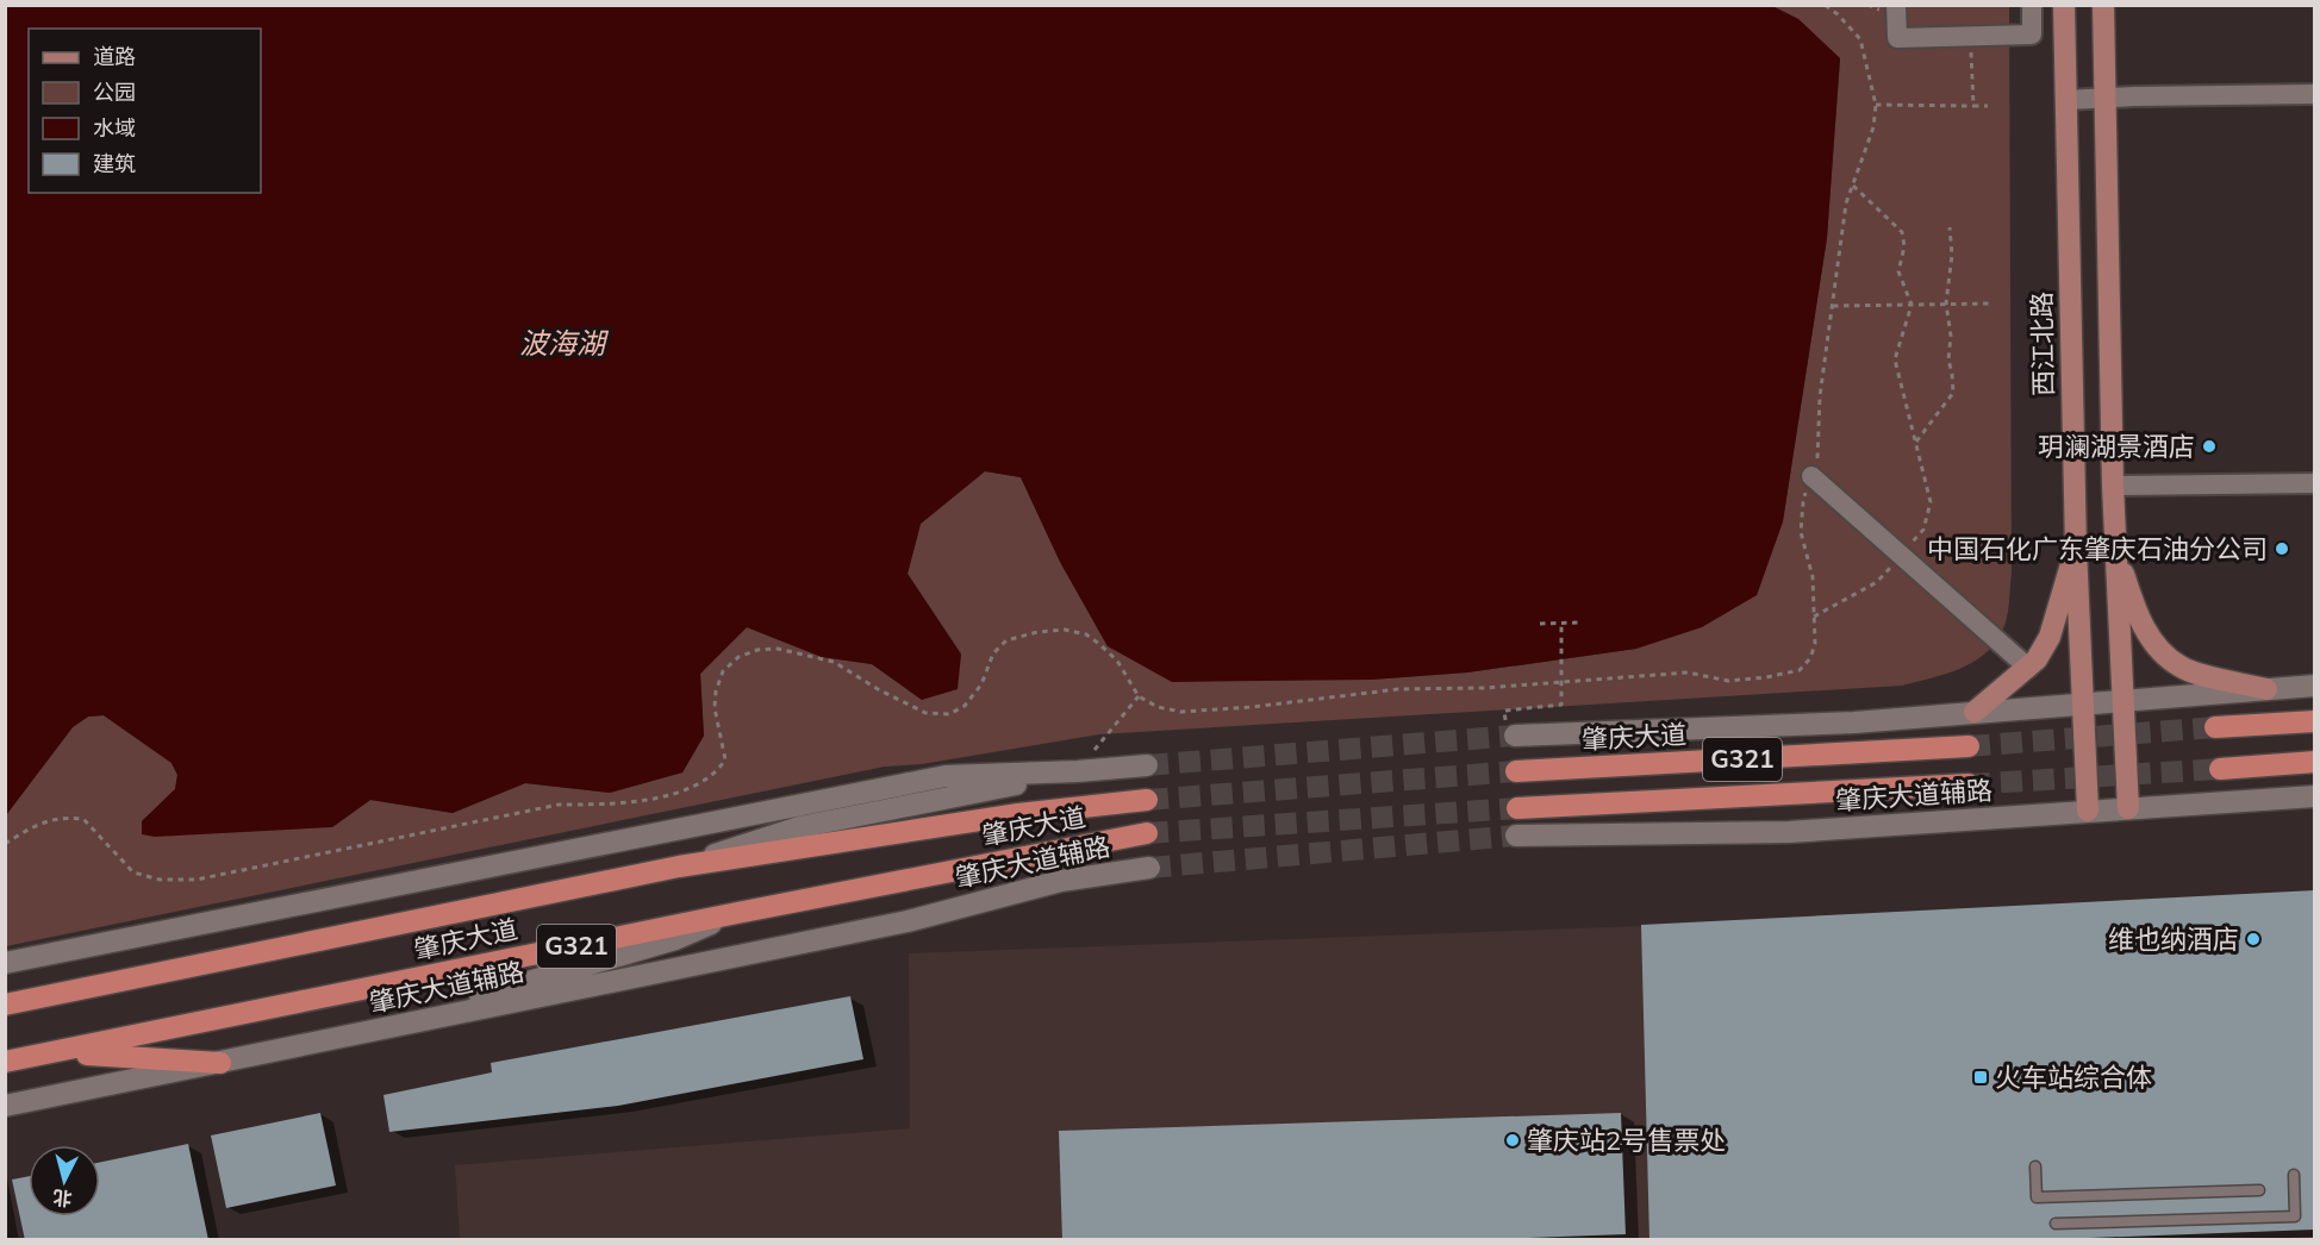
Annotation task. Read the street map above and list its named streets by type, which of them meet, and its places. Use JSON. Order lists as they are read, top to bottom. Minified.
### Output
{"streets":{"highway":["肇庆大道","G321"],"main road":["西江北路"],"street":["肇庆大道辅路"]},"crossings":[["西江北路","肇庆大道辅路"]],"water":["波海湖"],"places":{"other":["玥澜湖景酒店","中国石化广东肇庆石油分公司","维也纳酒店","肇庆站2号售票处"],"transit":["火车站综合体"]},"legend":["道路","公园","水域","建筑"],"north":"bottom"}
